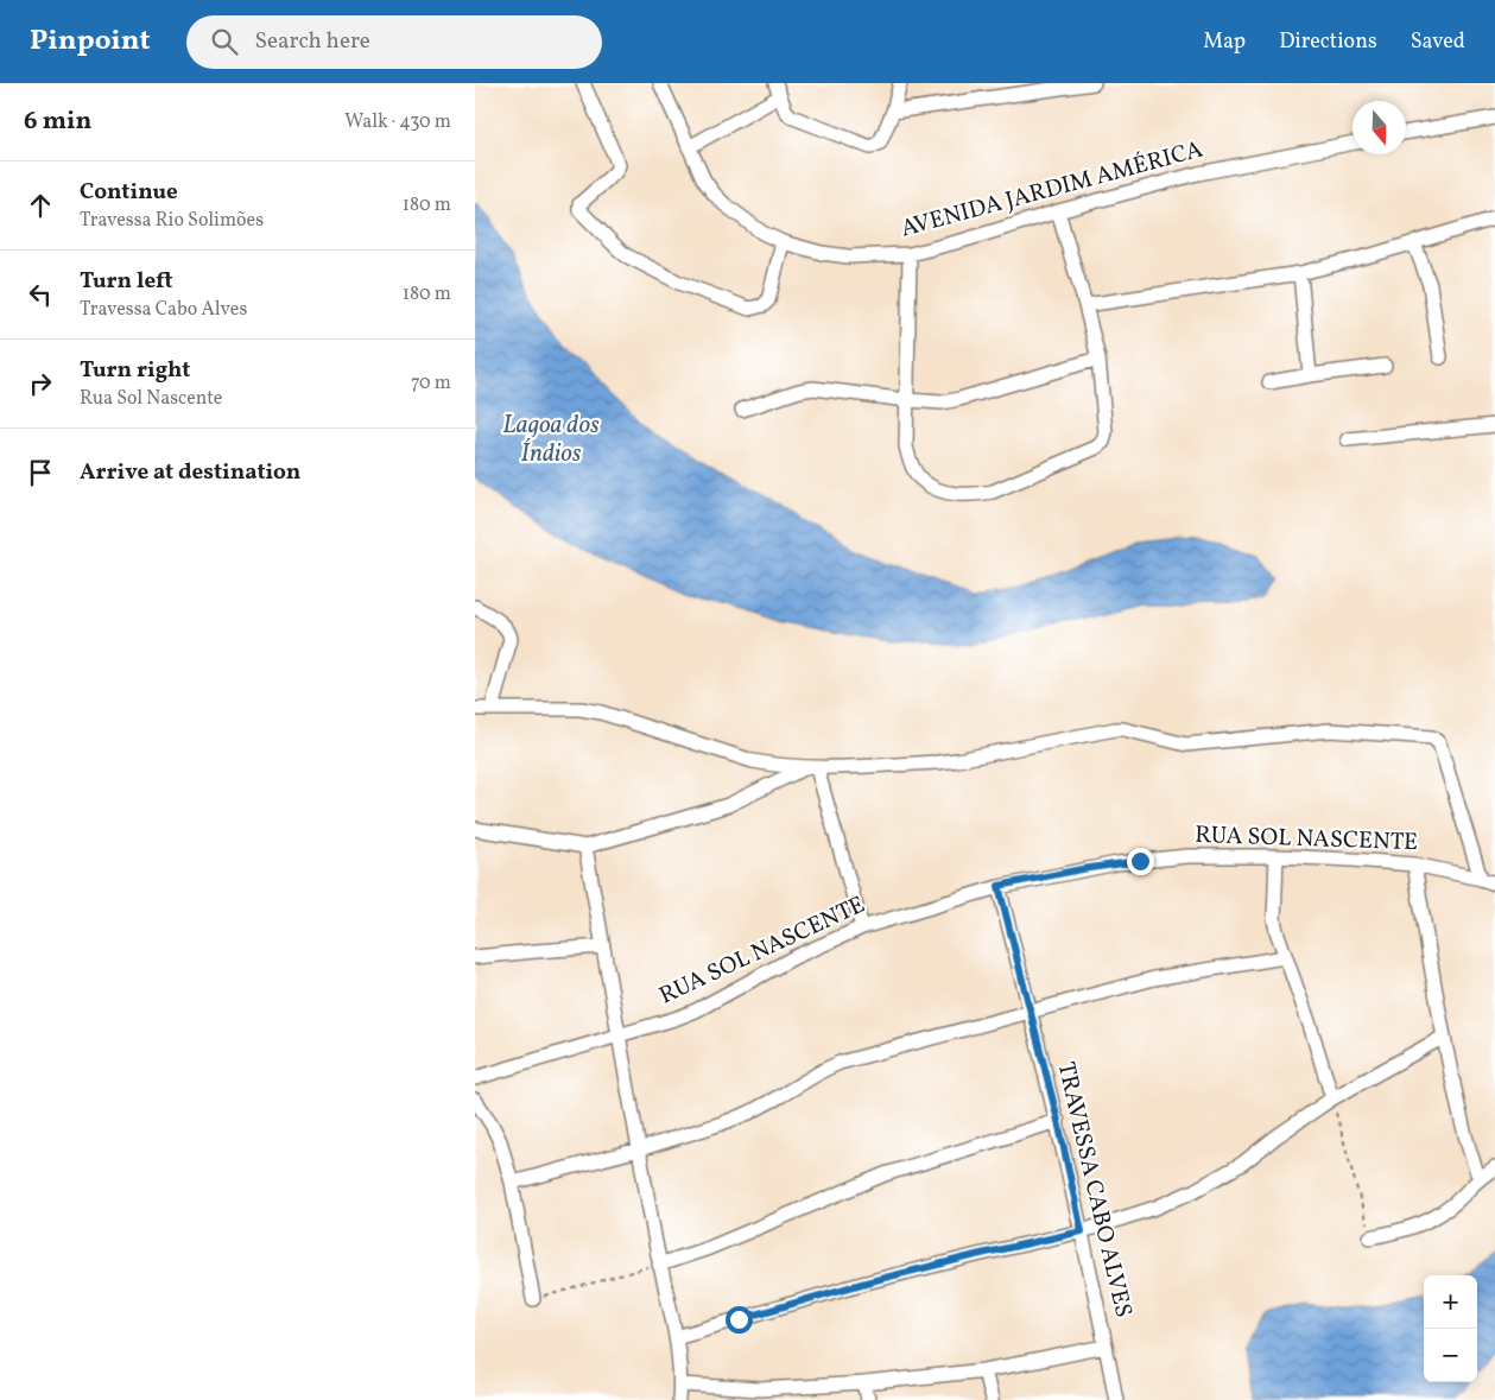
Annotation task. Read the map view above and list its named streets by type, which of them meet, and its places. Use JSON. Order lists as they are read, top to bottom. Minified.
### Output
{"streets":{"street":["AVENIDA JARDIM AMÉRICA","RUA SOL NASCENTE","TRAVESSA CABO ALVES"]},"crossings":[["RUA SOL NASCENTE","TRAVESSA CABO ALVES"]],"water":["Lagoa dos Índios"],"north":"bottom","page":{"header":"Pinpoint","search":"Search here","nav":["Map","Directions","Saved"],"heading":["6 min","Walk · 430 m"],"list":[["Continue","Travessa Rio Solimões","180 m"],["Turn left","Travessa Cabo Alves","180 m"],["Turn right","Rua Sol Nascente","70 m"],"Arrive at destination"],"map_buttons":["+","−"]}}
